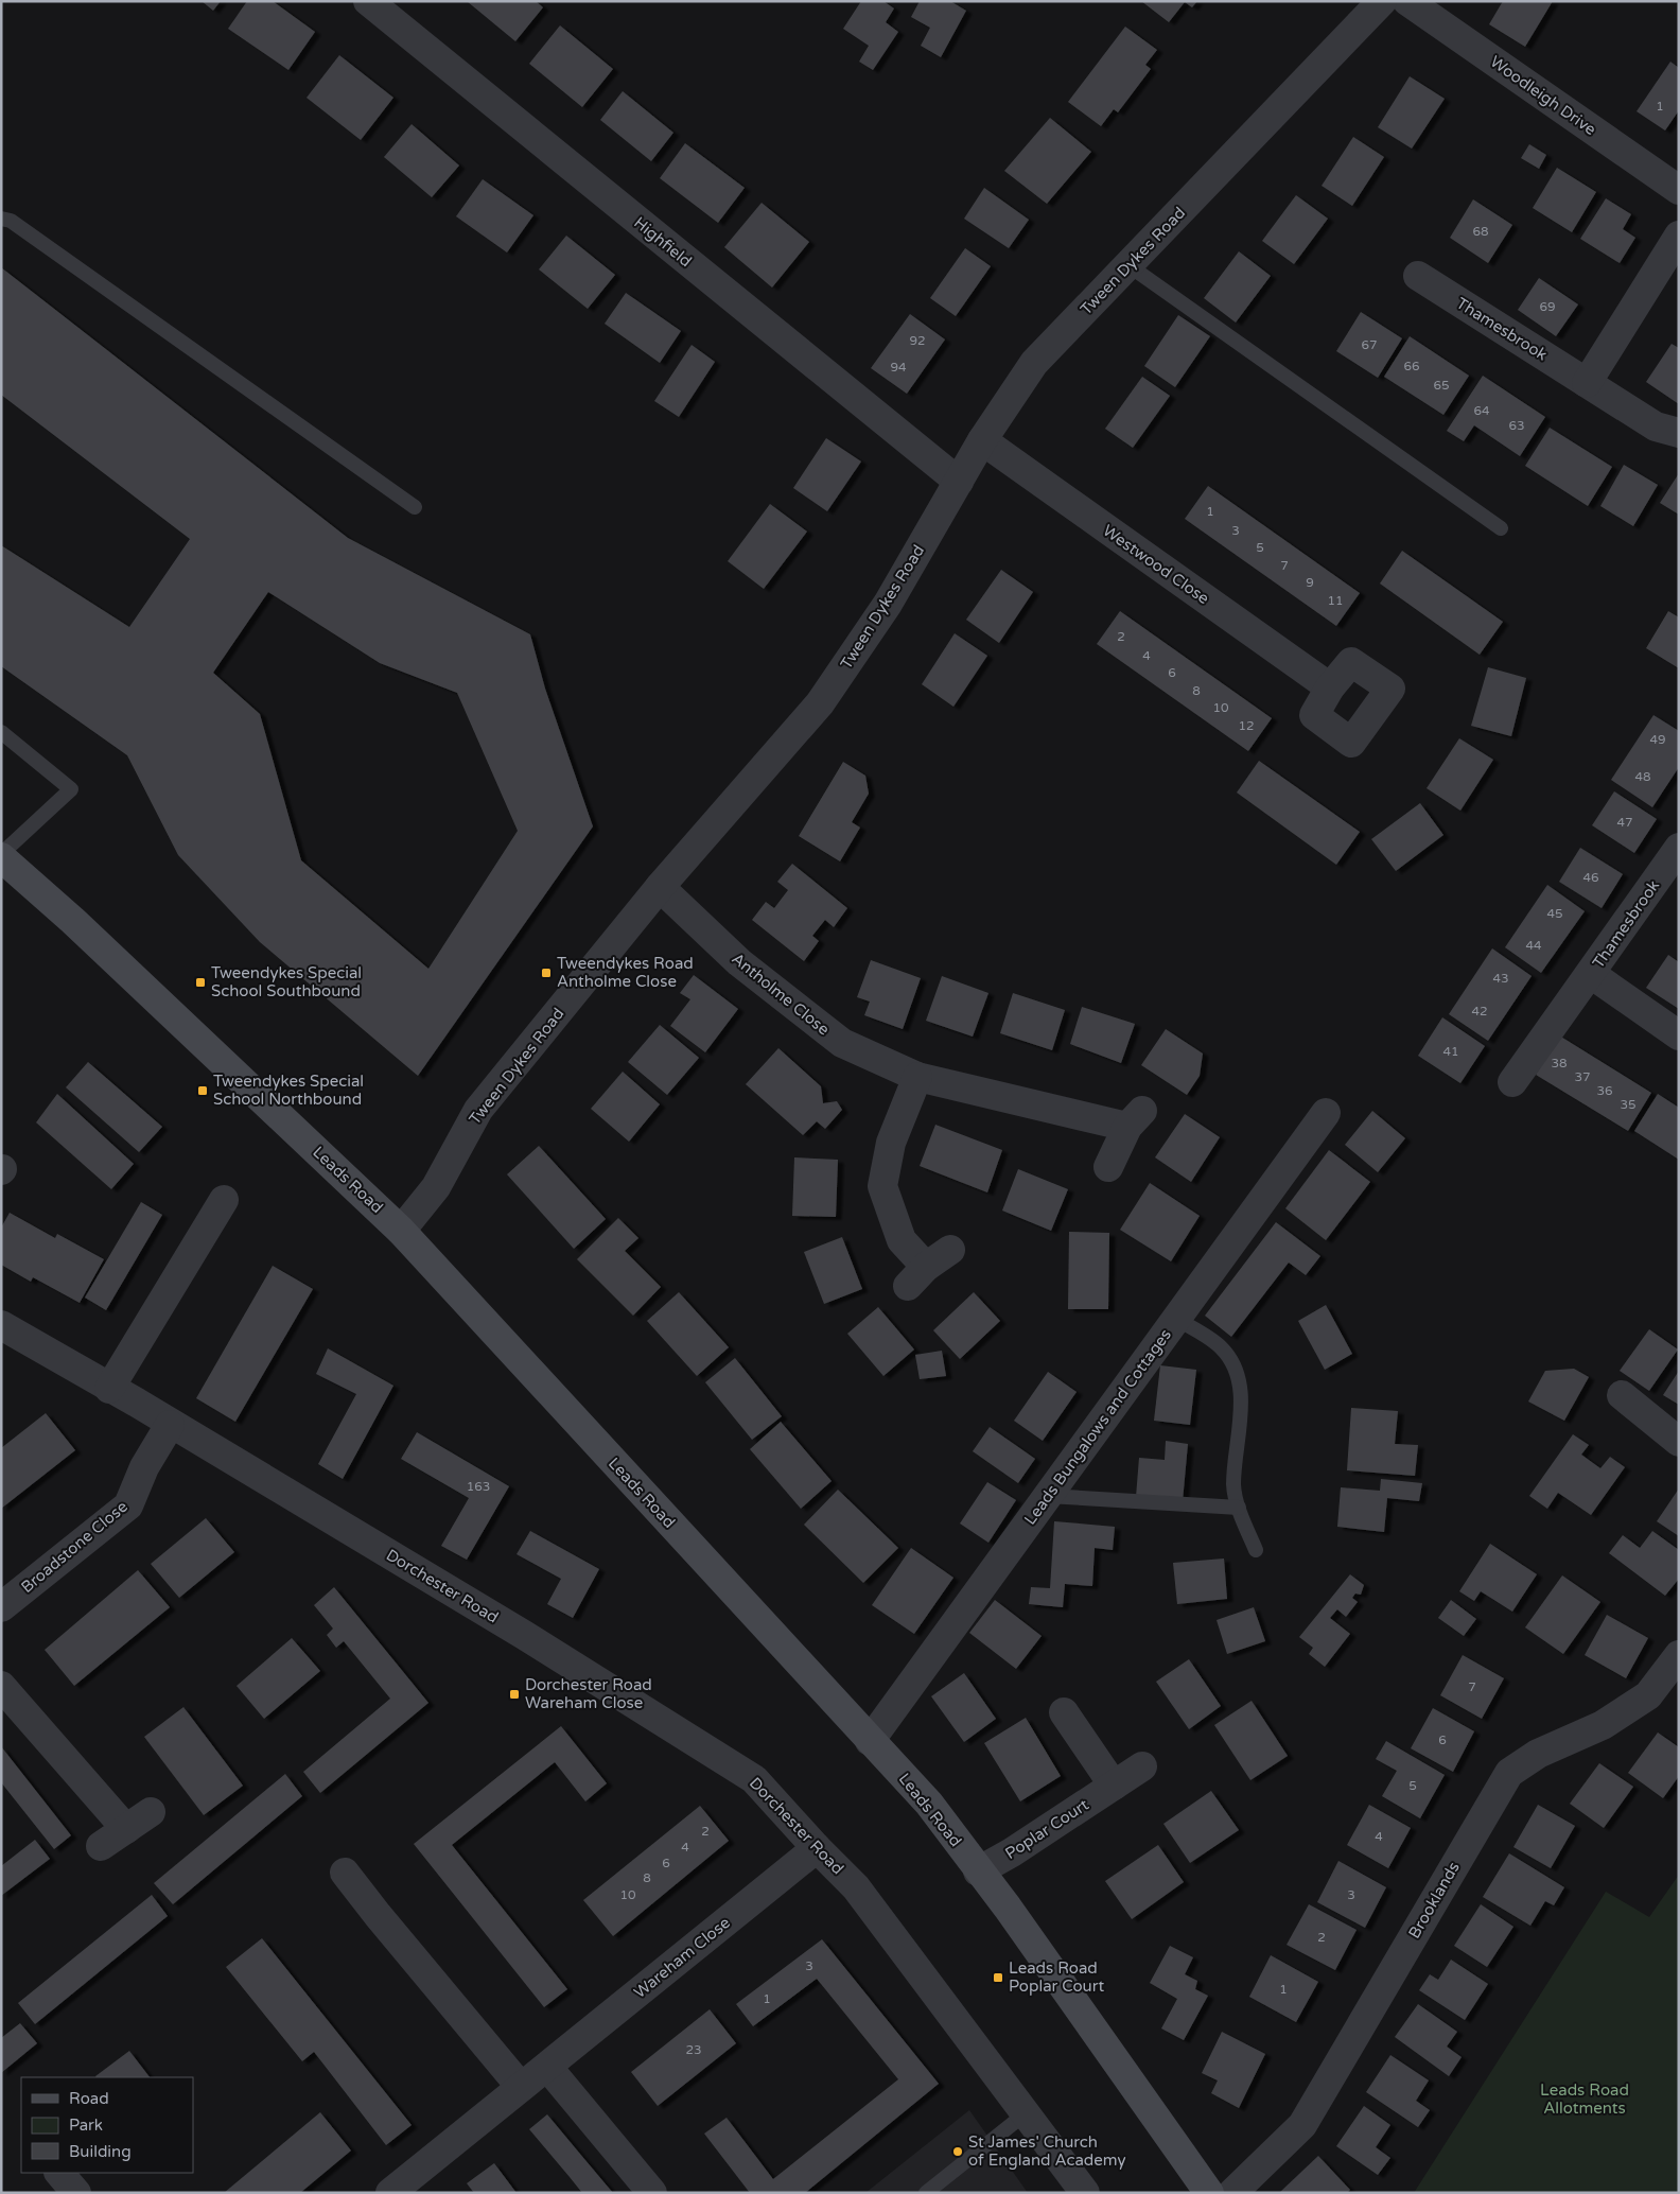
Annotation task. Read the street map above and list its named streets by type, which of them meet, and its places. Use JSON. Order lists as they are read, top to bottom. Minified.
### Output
{"streets":{"main road":["Leads Road"],"street":["Woodleigh Drive","Highfield","Tween Dykes Road","Thamesbrook","Westwood Close","Antholme Close","Leads Bungalows and Cottages","Broadstone Close","Dorchester Road","Poplar Court","Brooklands","Wareham Close"]},"crossings":[["Highfield","Tween Dykes Road"],["Tween Dykes Road","Westwood Close"],["Tween Dykes Road","Antholme Close"],["Tween Dykes Road","Leads Road"],["Leads Road","Leads Bungalows and Cottages"],["Leads Road","Poplar Court"],["Broadstone Close","Dorchester Road"],["Dorchester Road","Wareham Close"]],"parks":["Leads Road Allotments"],"places":{"transit":["Tweendykes Road Antholme Close","Tweendykes Special School Southbound","Tweendykes Special School Northbound","Dorchester Road Wareham Close","Leads Road Poplar Court"],"other":["St James' Church of England Academy"]},"house_numbers":["1","68","69","92","67","66","94","65","64","63","1","3","5","7","9","11","2","4","6","8","10","12","49","48","47","46","45","44","43","42","41","38","37","36","35","163","7","6","5","2","4","4","6","8","10","3","2","3","1","1","23"],"legend":["Road","Park","Building"]}
